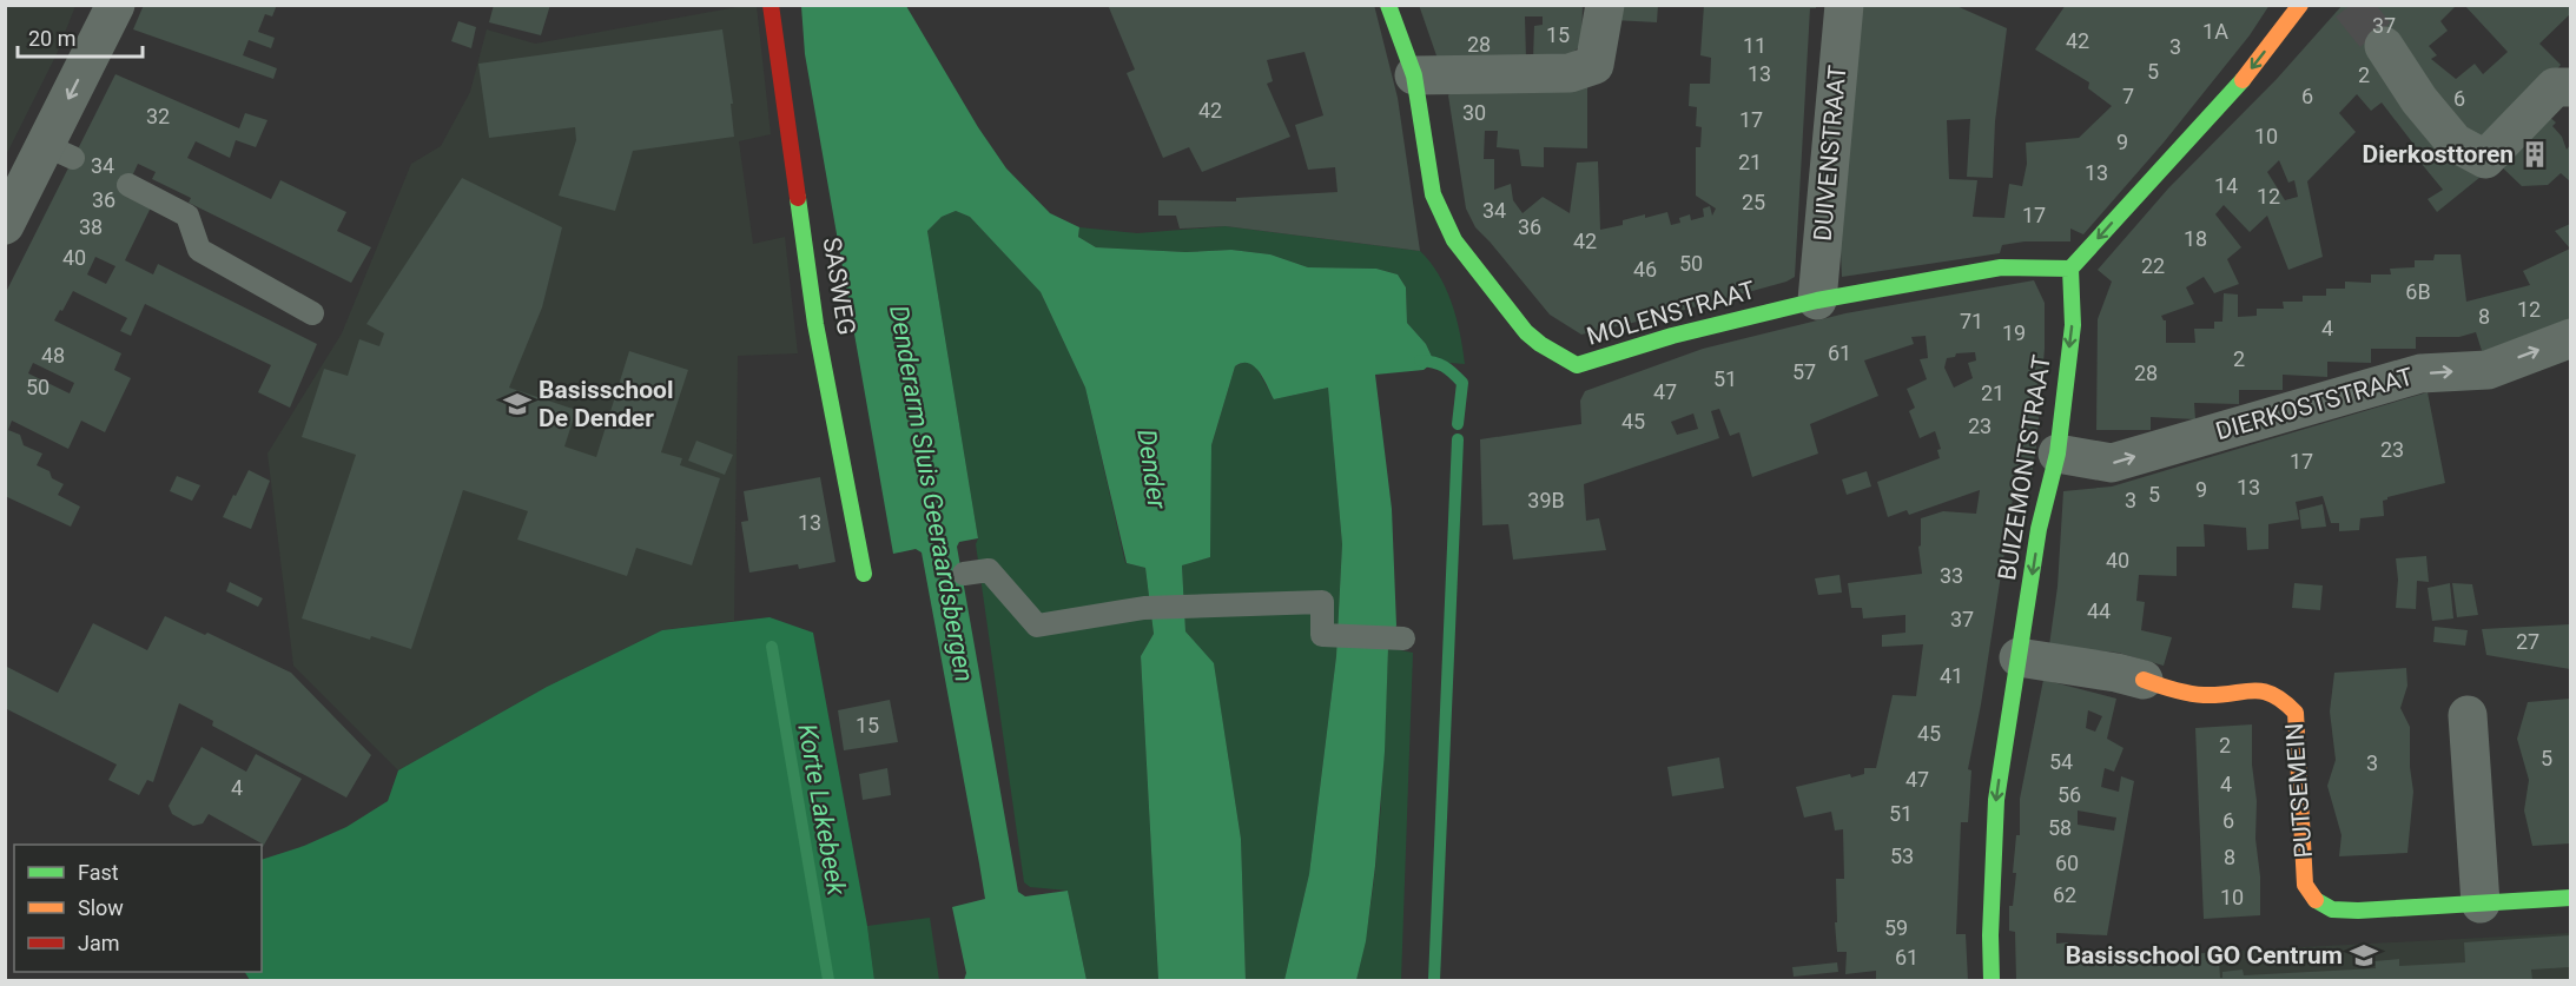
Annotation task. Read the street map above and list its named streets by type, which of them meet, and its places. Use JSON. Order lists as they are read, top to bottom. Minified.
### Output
{"streets":{"street":["DUIVENSTRAAT","SASWEG","MOLENSTRAAT","DIERKOSTSTRAAT","BUIZEMONTSTRAAT","PUTSEMEIN"]},"crossings":[["DUIVENSTRAAT","MOLENSTRAAT"],["MOLENSTRAAT","BUIZEMONTSTRAAT"],["DIERKOSTSTRAAT","BUIZEMONTSTRAAT"],["BUIZEMONTSTRAAT","PUTSEMEIN"]],"one_way":["DIERKOSTSTRAAT","BUIZEMONTSTRAAT"],"water":["Dender","Denderarm Sluis Geeraardsbergen","Korte Lakebeek"],"places":{"building":["Dierkosttoren"],"school or university":["Basisschool De Dender","Basisschool GO Centrum"]},"house_numbers":["37","1A","15","42","28","11","3","5","13","2","7","6","6","42","30","32","17","10","9","21","34","13","14","12","36","25","34","17","38","36","18","42","40","50","22","46","6B","12","8","71","4","19","61","48","2","57","28","51","50","47","21","45","23","23","17","13","9","5","39B","3","13","40","33","44","37","27","41","15","45","2","5","54","3","47","4","4","56","51","6","58","53","8","60","62","10","59","61"],"legend":["Fast","Slow","Jam"],"scale_bar":"20 m"}
